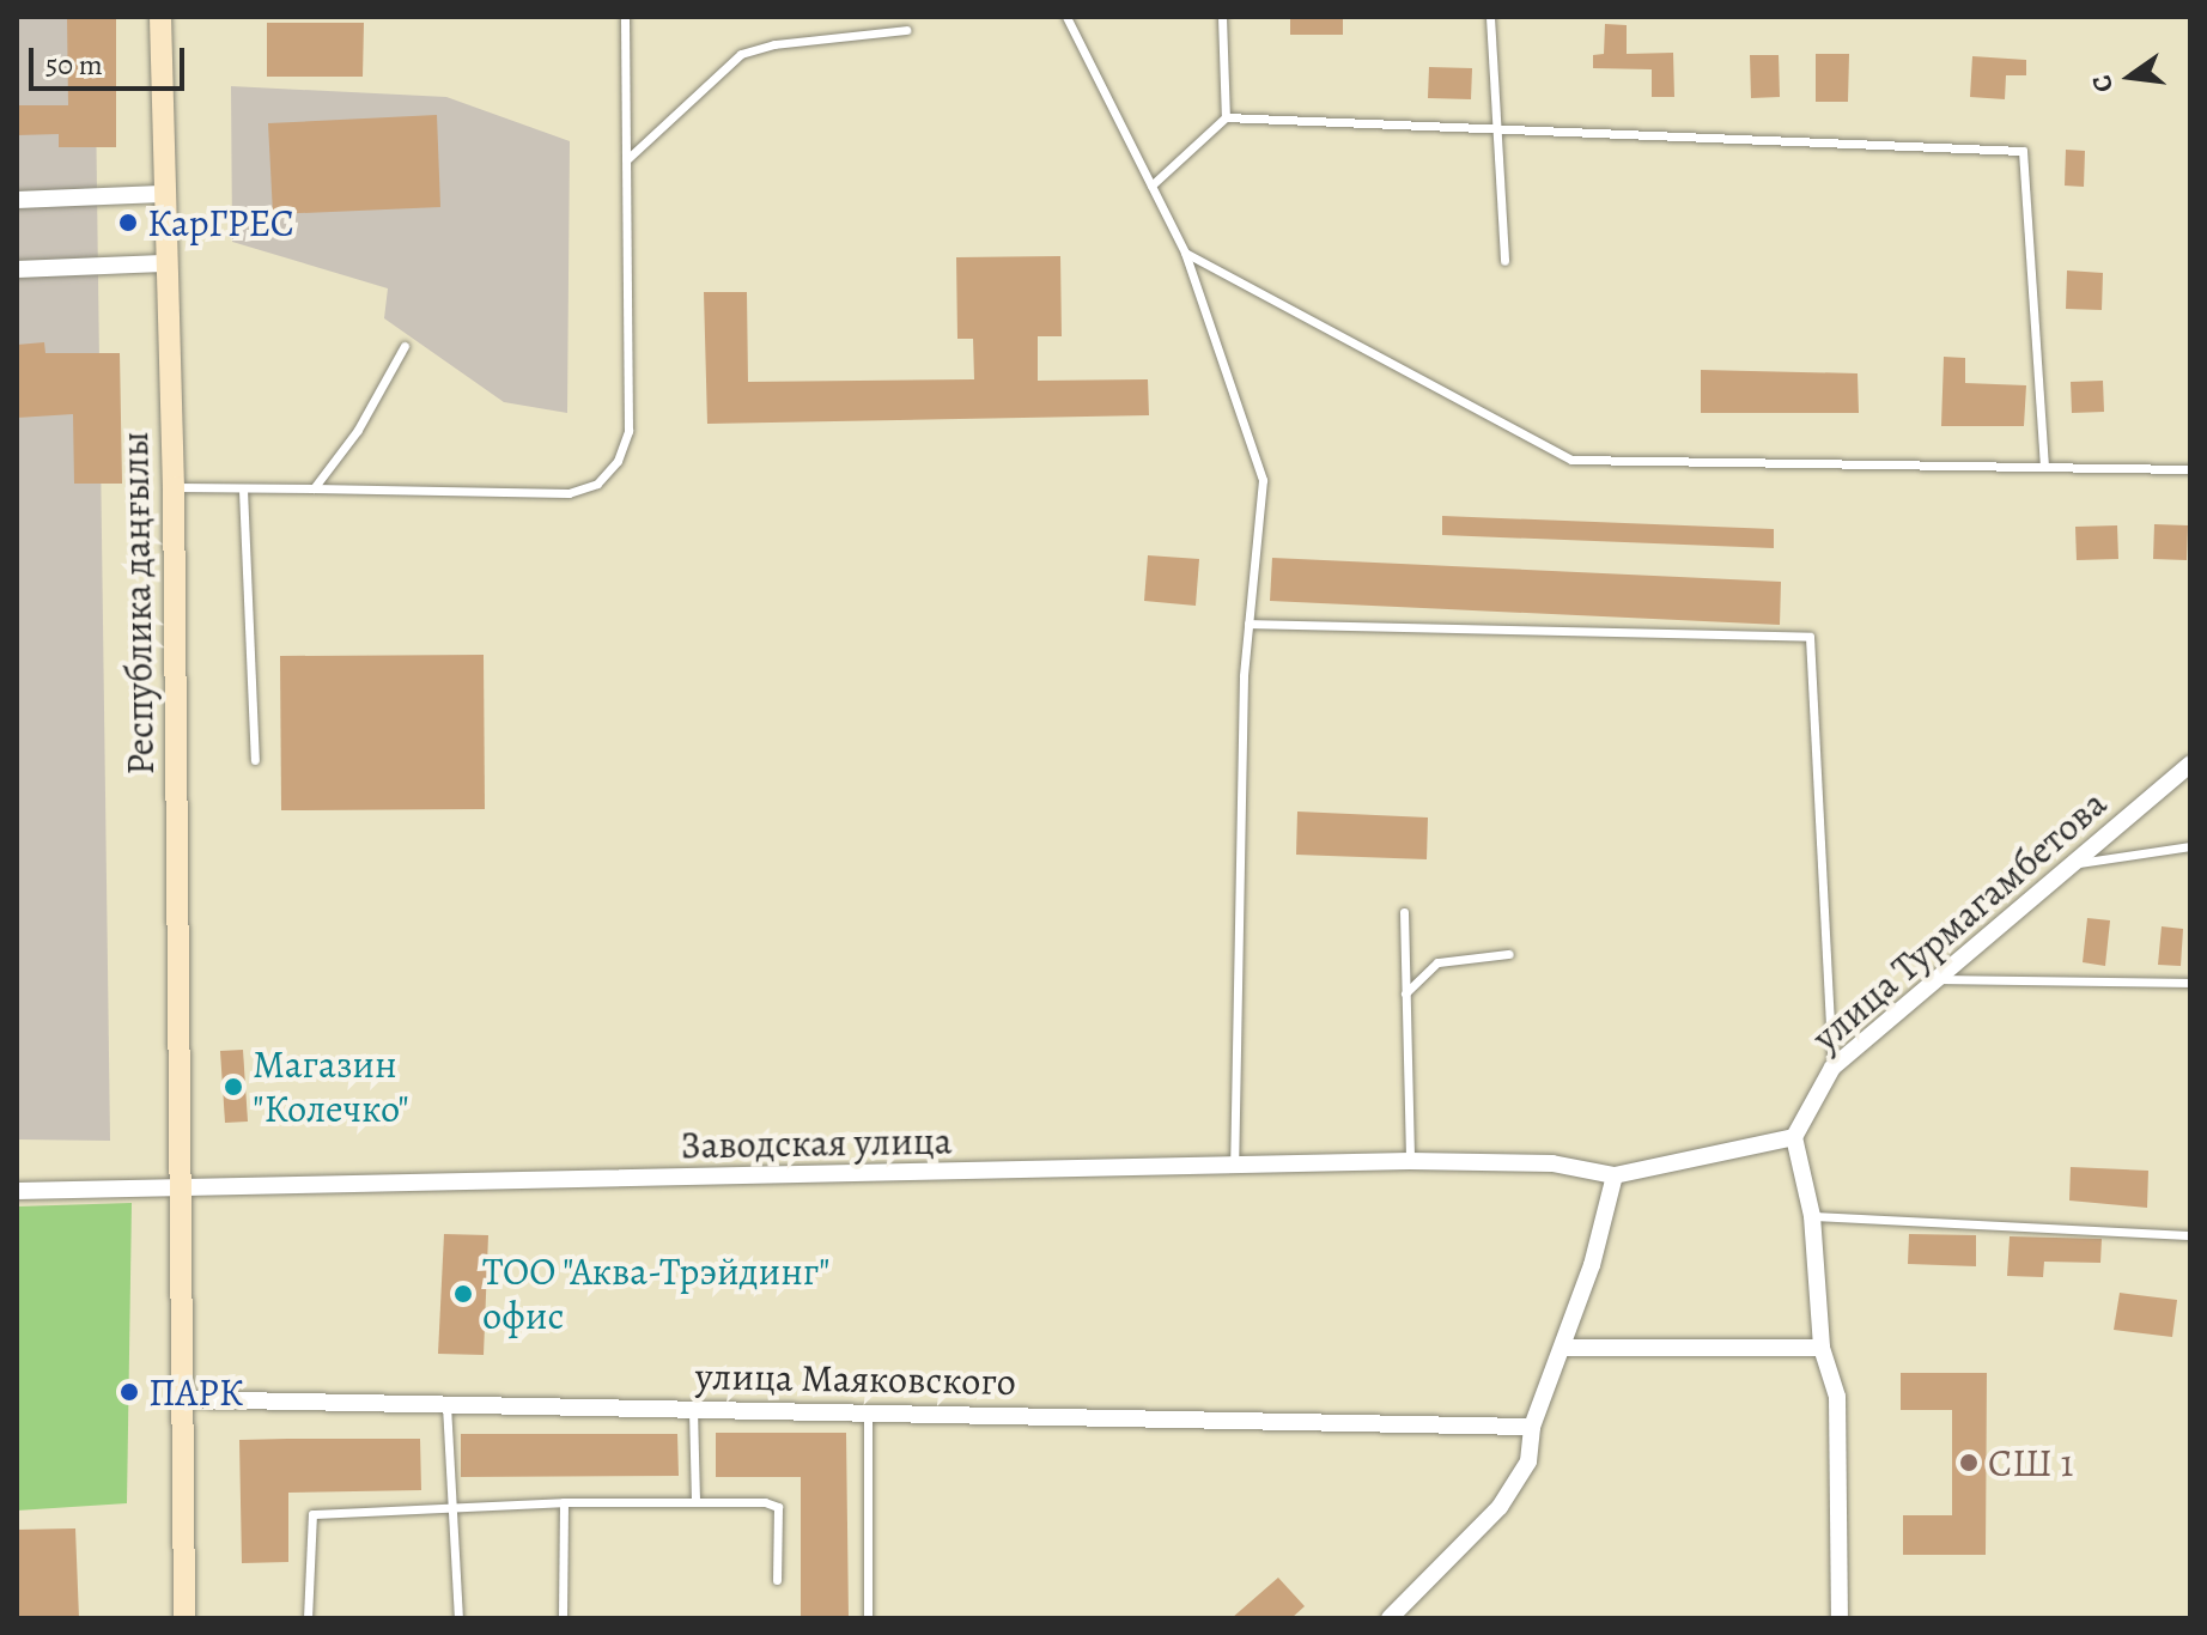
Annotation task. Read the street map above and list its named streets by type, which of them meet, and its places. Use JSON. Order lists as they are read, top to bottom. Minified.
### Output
{"streets":{"main road":["Республика даңғылы"],"street":["улица Турмагамбетова","Заводская улица","улица Маяковского"]},"crossings":[["Республика даңғылы","Заводская улица"],["Республика даңғылы","улица Маяковского"]],"places":["КарГРЕС","Магазин \"Колечко\"","ТОО \"Аква-Трэйдинг\" офис","ПАРК","СШ 1"],"scale_bar":"50 m","north":"left"}
